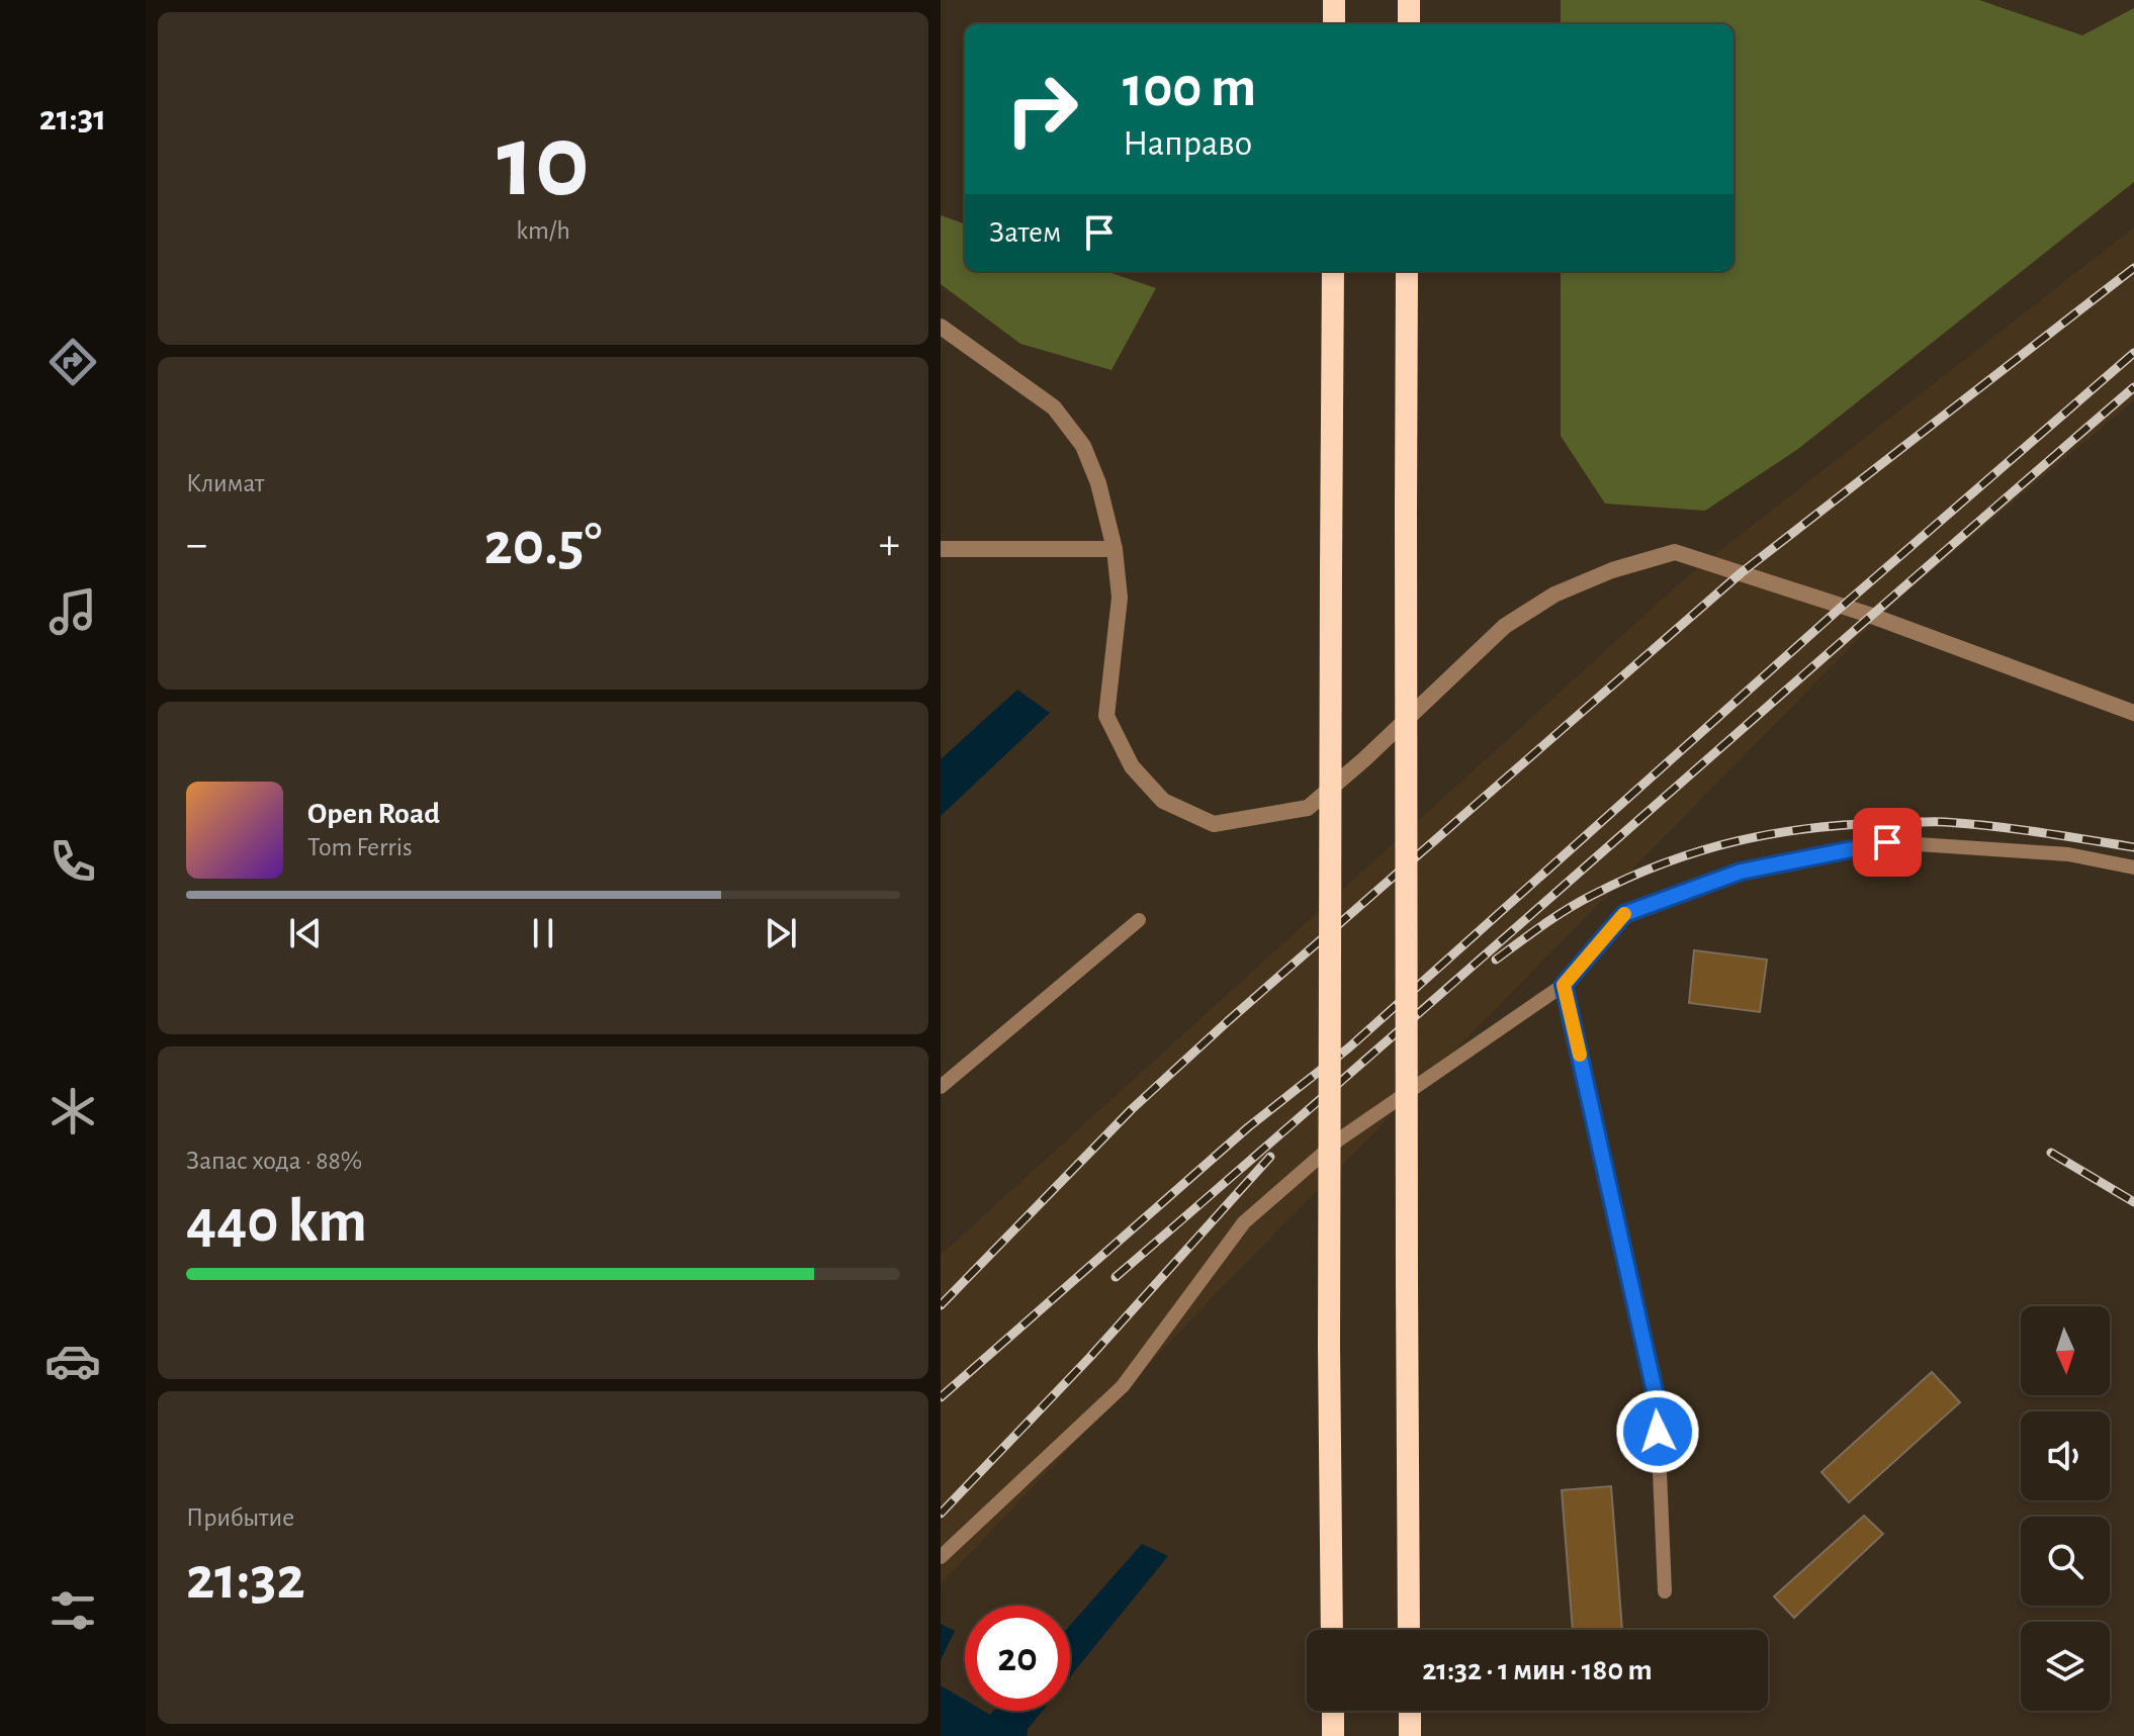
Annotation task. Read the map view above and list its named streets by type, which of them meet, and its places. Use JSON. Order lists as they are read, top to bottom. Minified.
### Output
{"north":"bottom","page":{"tabs":"21:31","tile":[["10","km/h"],"Климат",["Запас хода · 88%","440 km"],["Прибытие","21:32"]],"turn":["100 m","Направо"],"then":"Затем","heat":["−","20.5°","+"],"song":["Open Road","Tom Ferris"],"limit":"20","trip":"21:32 · 1 мин · 180 m"}}
